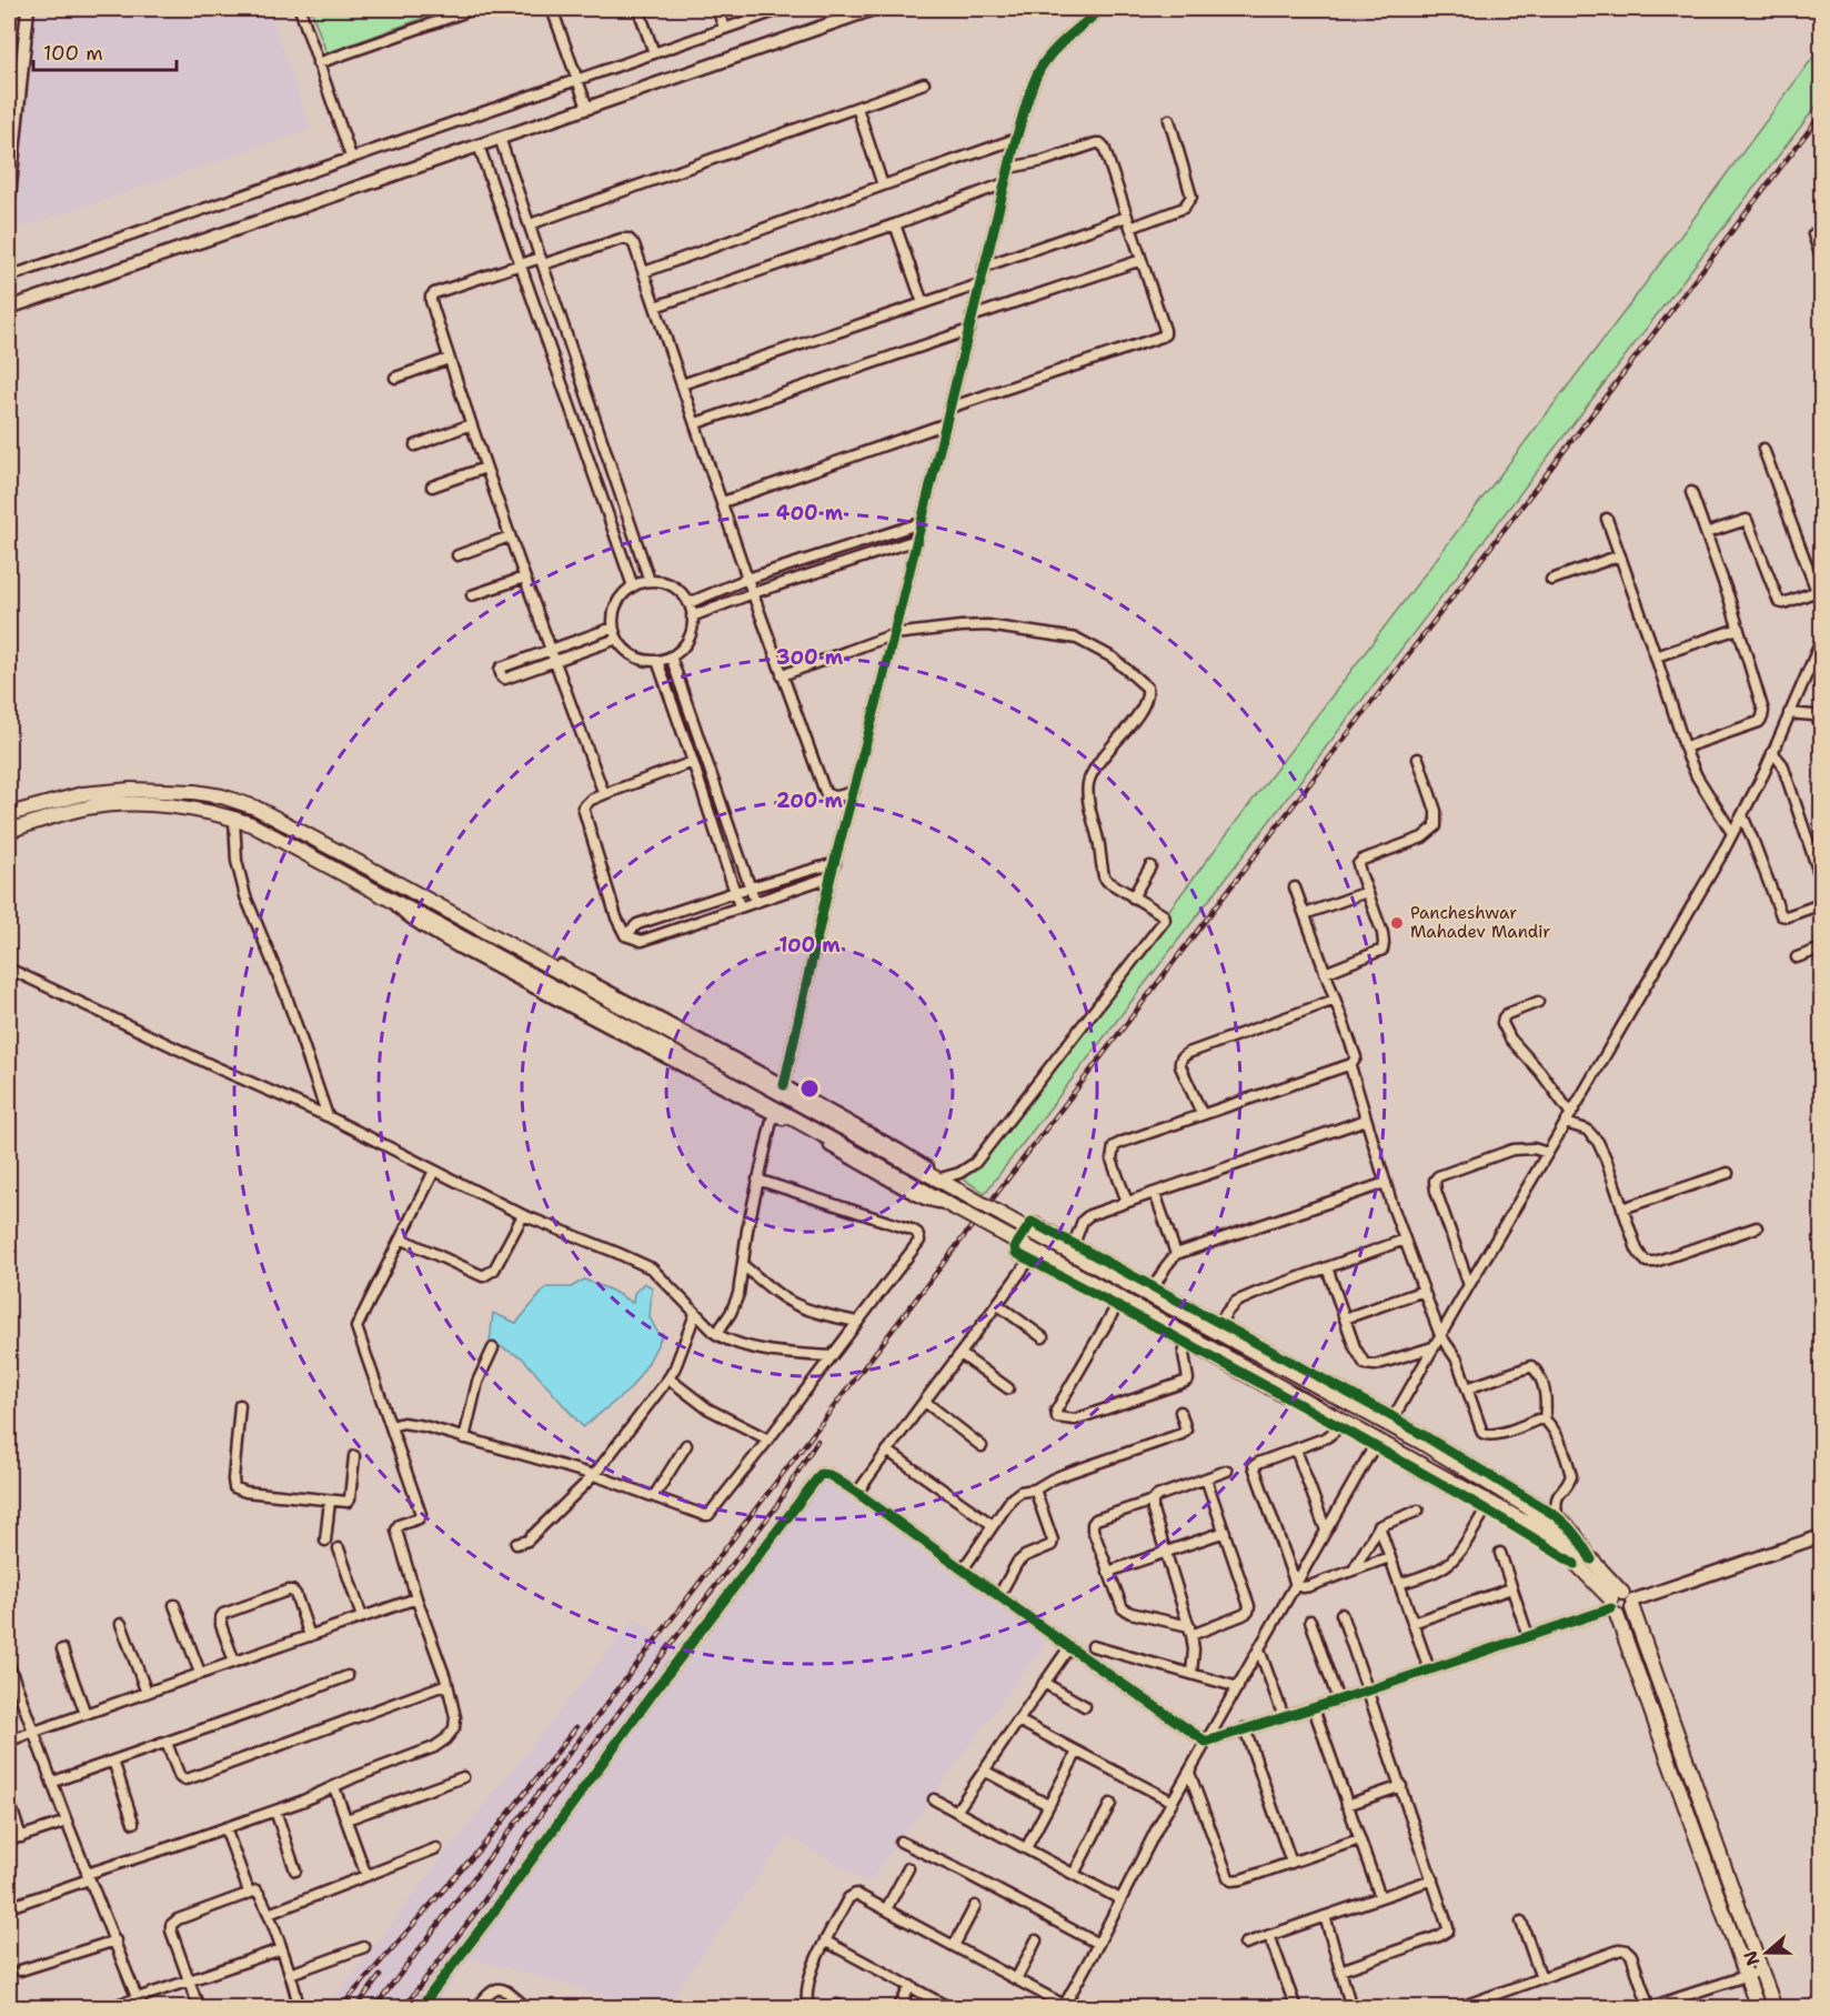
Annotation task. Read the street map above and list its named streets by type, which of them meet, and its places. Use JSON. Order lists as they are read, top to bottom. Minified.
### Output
{"places":["Pancheshwar Mahadev Mandir"],"scale_bar":"100 m","north":"left","rings":["400 m","300 m","200 m","100 m"]}
